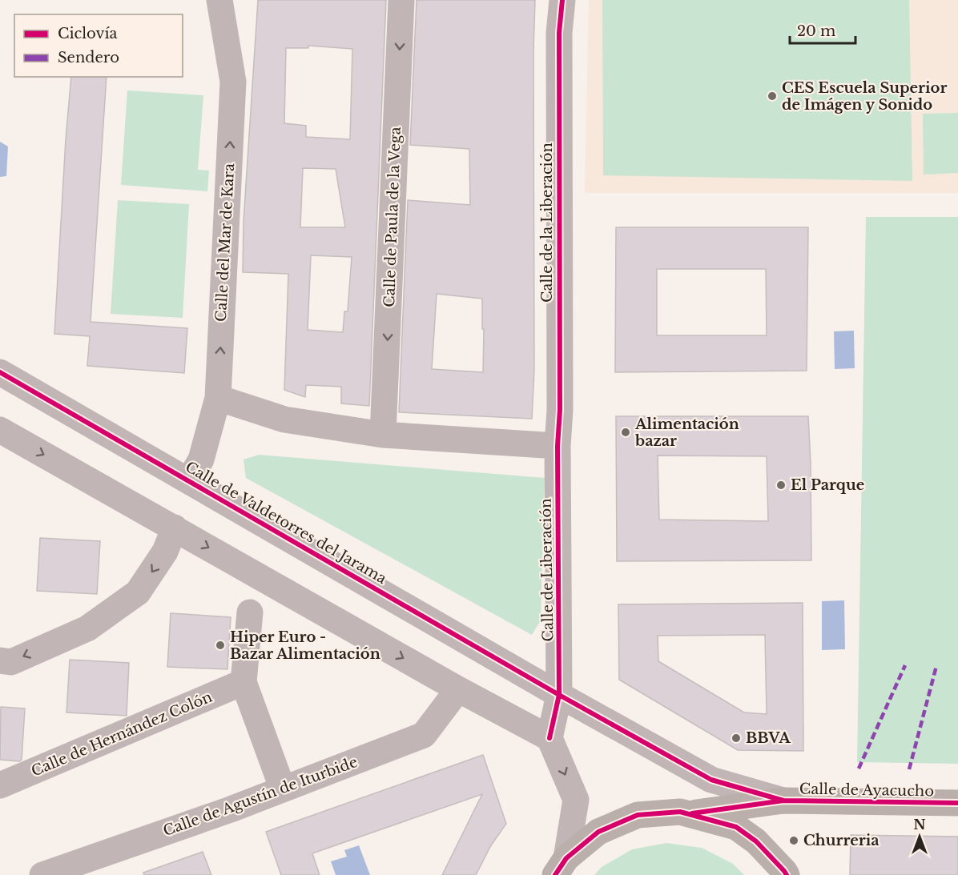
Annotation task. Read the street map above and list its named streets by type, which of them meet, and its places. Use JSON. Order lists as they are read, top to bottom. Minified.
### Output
{"streets":{"main road":["Calle de Ayacucho"],"street":["Calle de Paula de la Vega","Calle de la Liberación","Calle del Mar de Kara","Calle de Valdetorres del Jarama","Calle de Liberación","Calle de Hernández Colón","Calle de Agustín de Iturbide"]},"crossings":[["Calle de la Liberación","Calle de Liberación"],["Calle del Mar de Kara","Calle de Valdetorres del Jarama"],["Calle de Valdetorres del Jarama","Calle de Liberación"],["Calle de Valdetorres del Jarama","Calle de Ayacucho"]],"one_way":["Calle de Paula de la Vega","Calle del Mar de Kara"],"places":["CES Escuela Superior de Imágen y Sonido","Alimentación bazar","El Parque","Hiper Euro - Bazar Alimentación","BBVA","Churreria"],"legend":["Ciclovía","Sendero"],"scale_bar":"20 m","north":"top"}
